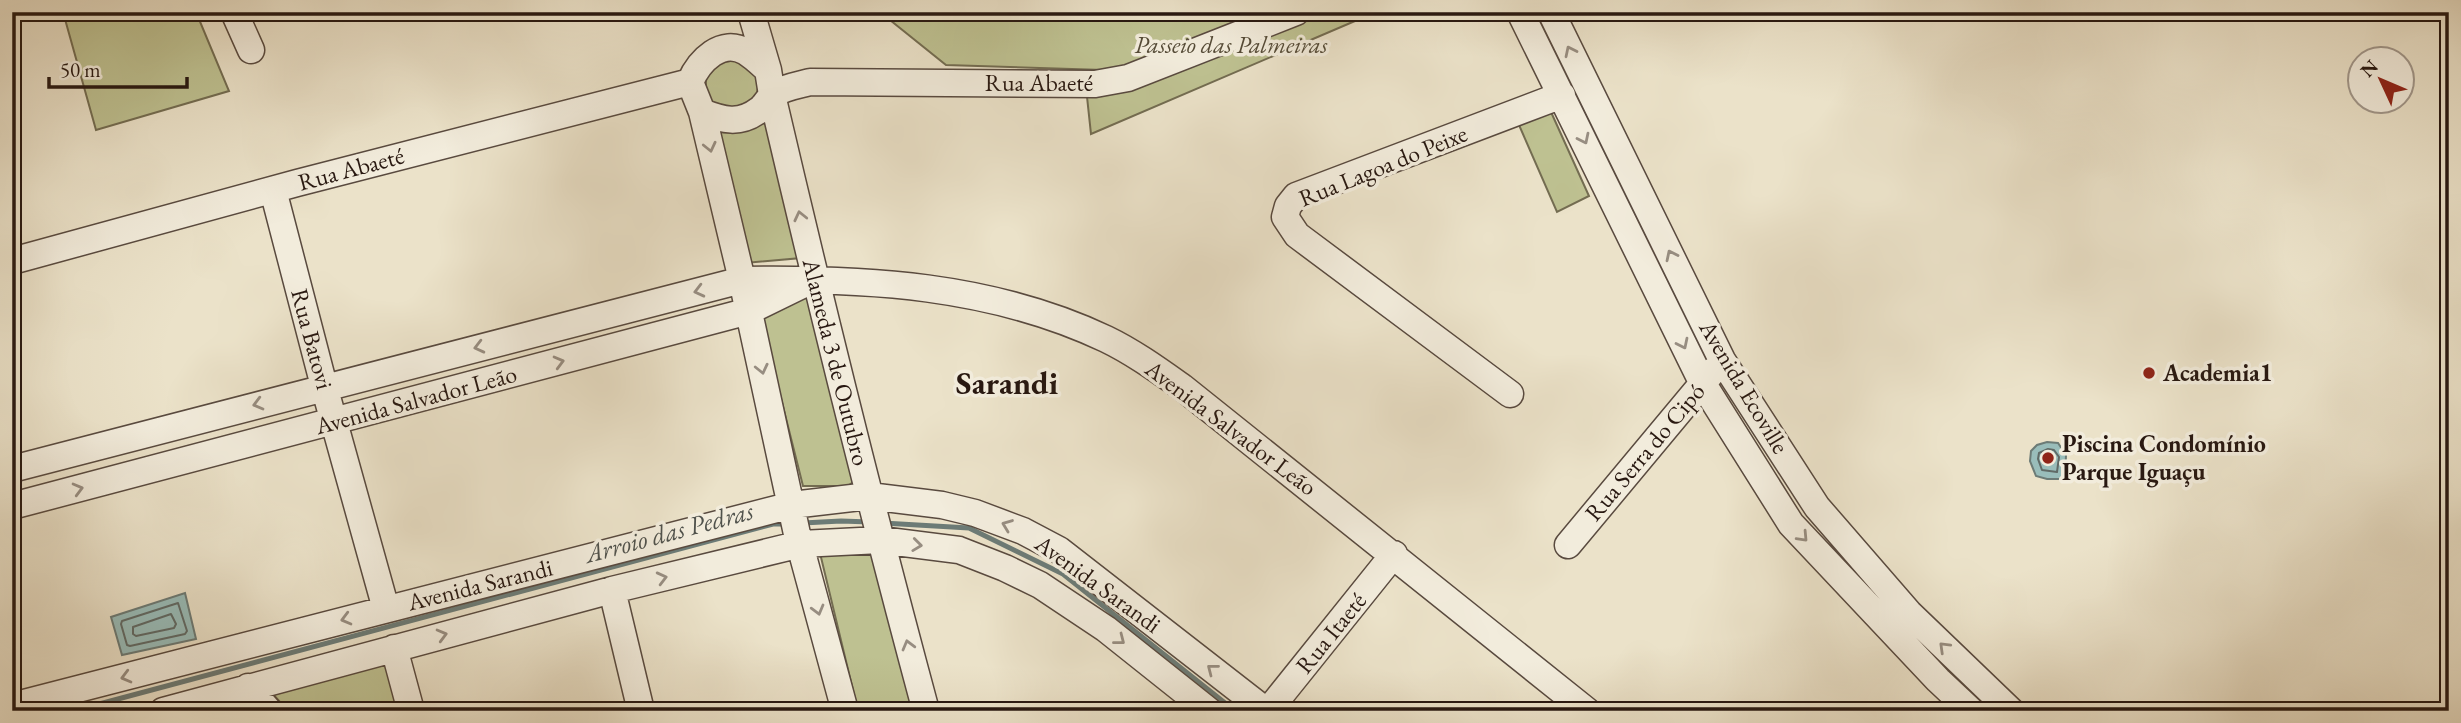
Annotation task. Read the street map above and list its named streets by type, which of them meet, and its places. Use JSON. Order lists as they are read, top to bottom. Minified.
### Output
{"streets":{"street":["Rua Abaeté","Rua Lagoa do Peixe","Rua Batovi","Alameda 3 de Outubro","Avenida Ecoville","Avenida Salvador Leão","Rua Serra do Cipó","Avenida Sarandi","Rua Itaeté"]},"crossings":[["Rua Abaeté","Rua Batovi"],["Rua Abaeté","Alameda 3 de Outubro"],["Rua Lagoa do Peixe","Avenida Ecoville"],["Rua Batovi","Avenida Salvador Leão"],["Rua Batovi","Avenida Sarandi"],["Alameda 3 de Outubro","Avenida Salvador Leão"],["Alameda 3 de Outubro","Avenida Sarandi"],["Avenida Ecoville","Rua Serra do Cipó"],["Avenida Salvador Leão","Rua Itaeté"],["Avenida Sarandi","Rua Itaeté"]],"districts":["Sarandi"],"water":["Arroio das Pedras"],"parks":["Passeio das Palmeiras"],"places":["Academia1","Piscina Condomínio Parque Iguaçu"],"scale_bar":"50 m","north":"top left"}
